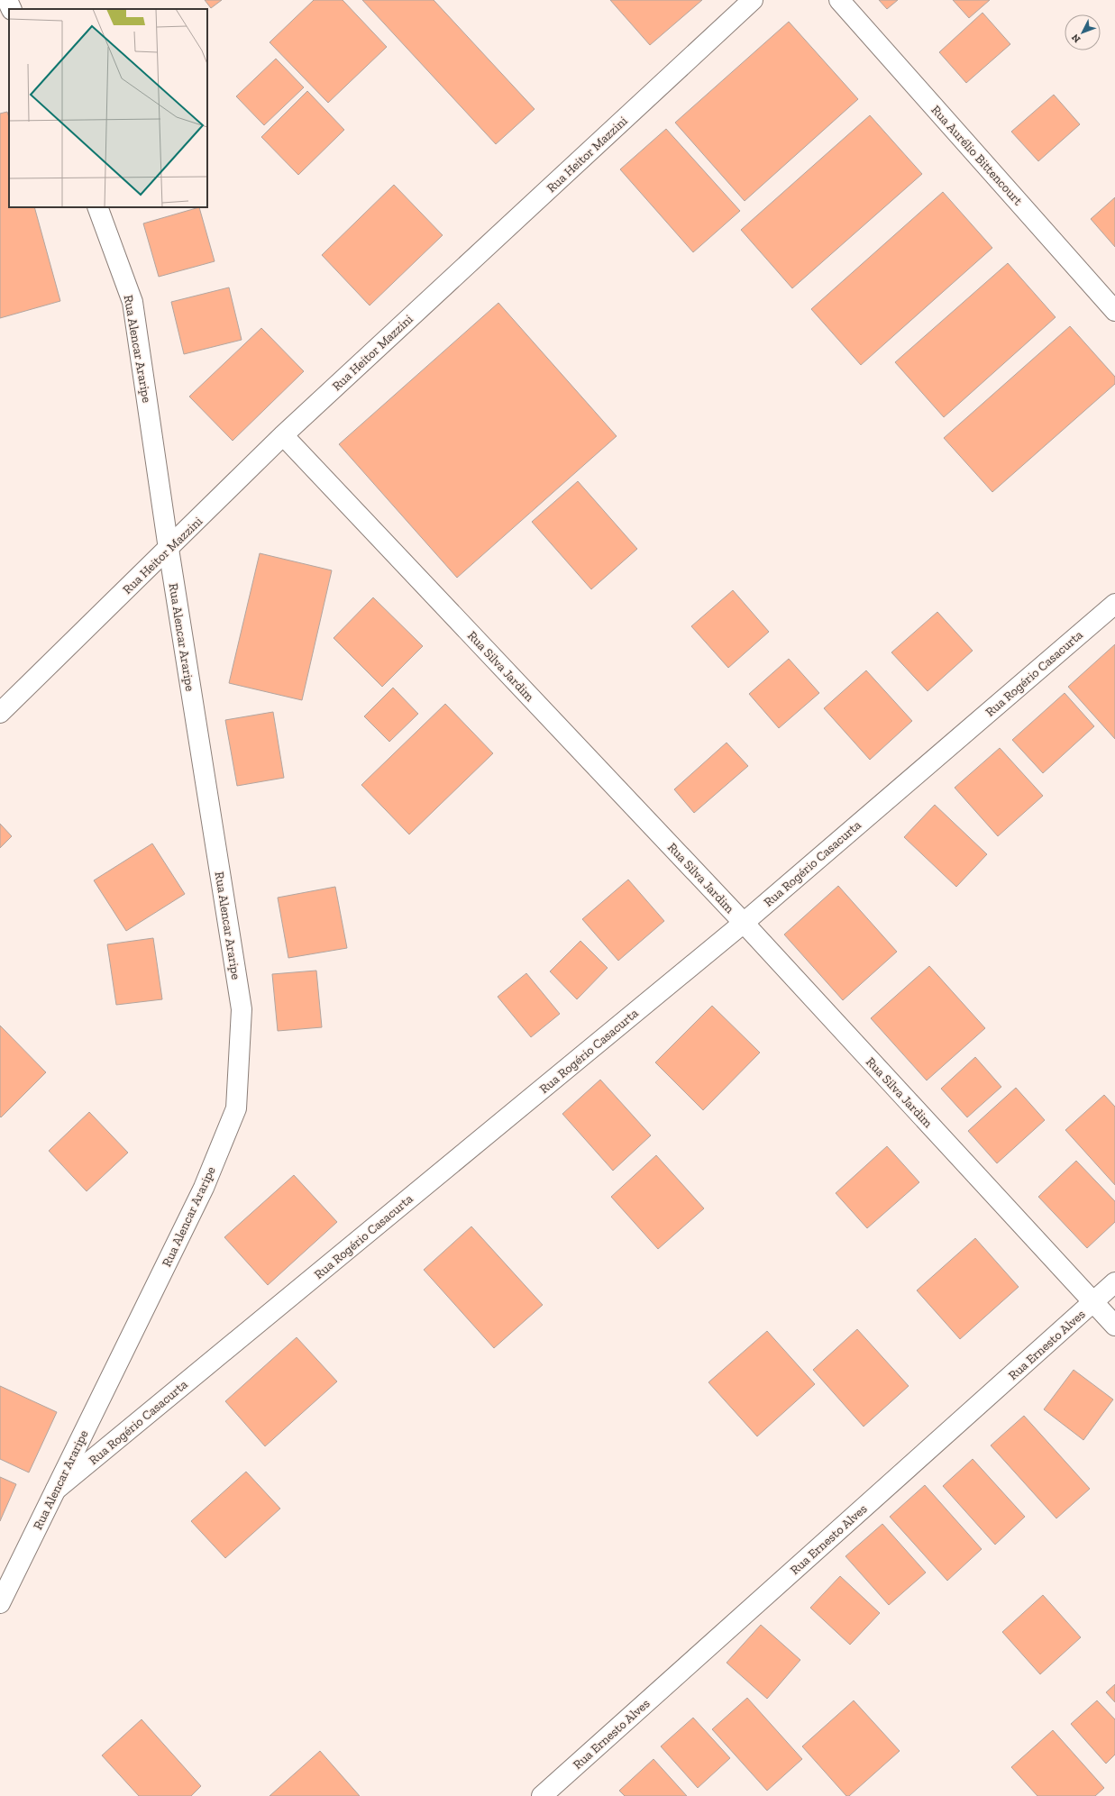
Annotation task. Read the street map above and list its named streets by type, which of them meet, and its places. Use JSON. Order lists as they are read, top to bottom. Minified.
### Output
{"streets":{"street":["Rua Heitor Mazzini","Rua Aurélio Bittencourt","Rua Alencar Araripe","Rua Silva Jardim","Rua Rogério Casacurta","Rua Ernesto Alves"]},"crossings":[["Rua Heitor Mazzini","Rua Alencar Araripe"],["Rua Heitor Mazzini","Rua Silva Jardim"],["Rua Alencar Araripe","Rua Rogério Casacurta"],["Rua Silva Jardim","Rua Rogério Casacurta"],["Rua Silva Jardim","Rua Ernesto Alves"]],"north":"bottom left"}
